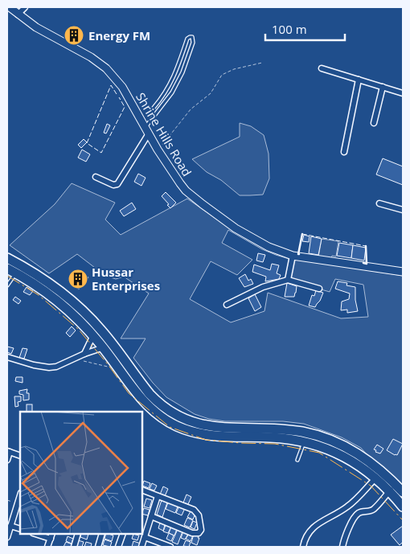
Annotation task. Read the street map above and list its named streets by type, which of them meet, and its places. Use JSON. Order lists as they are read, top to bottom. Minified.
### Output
{"streets":{"street":["Shrine Hills Road"]},"places":{"building":["Energy FM","Hussar Enterprises"]},"scale_bar":"100 m"}
